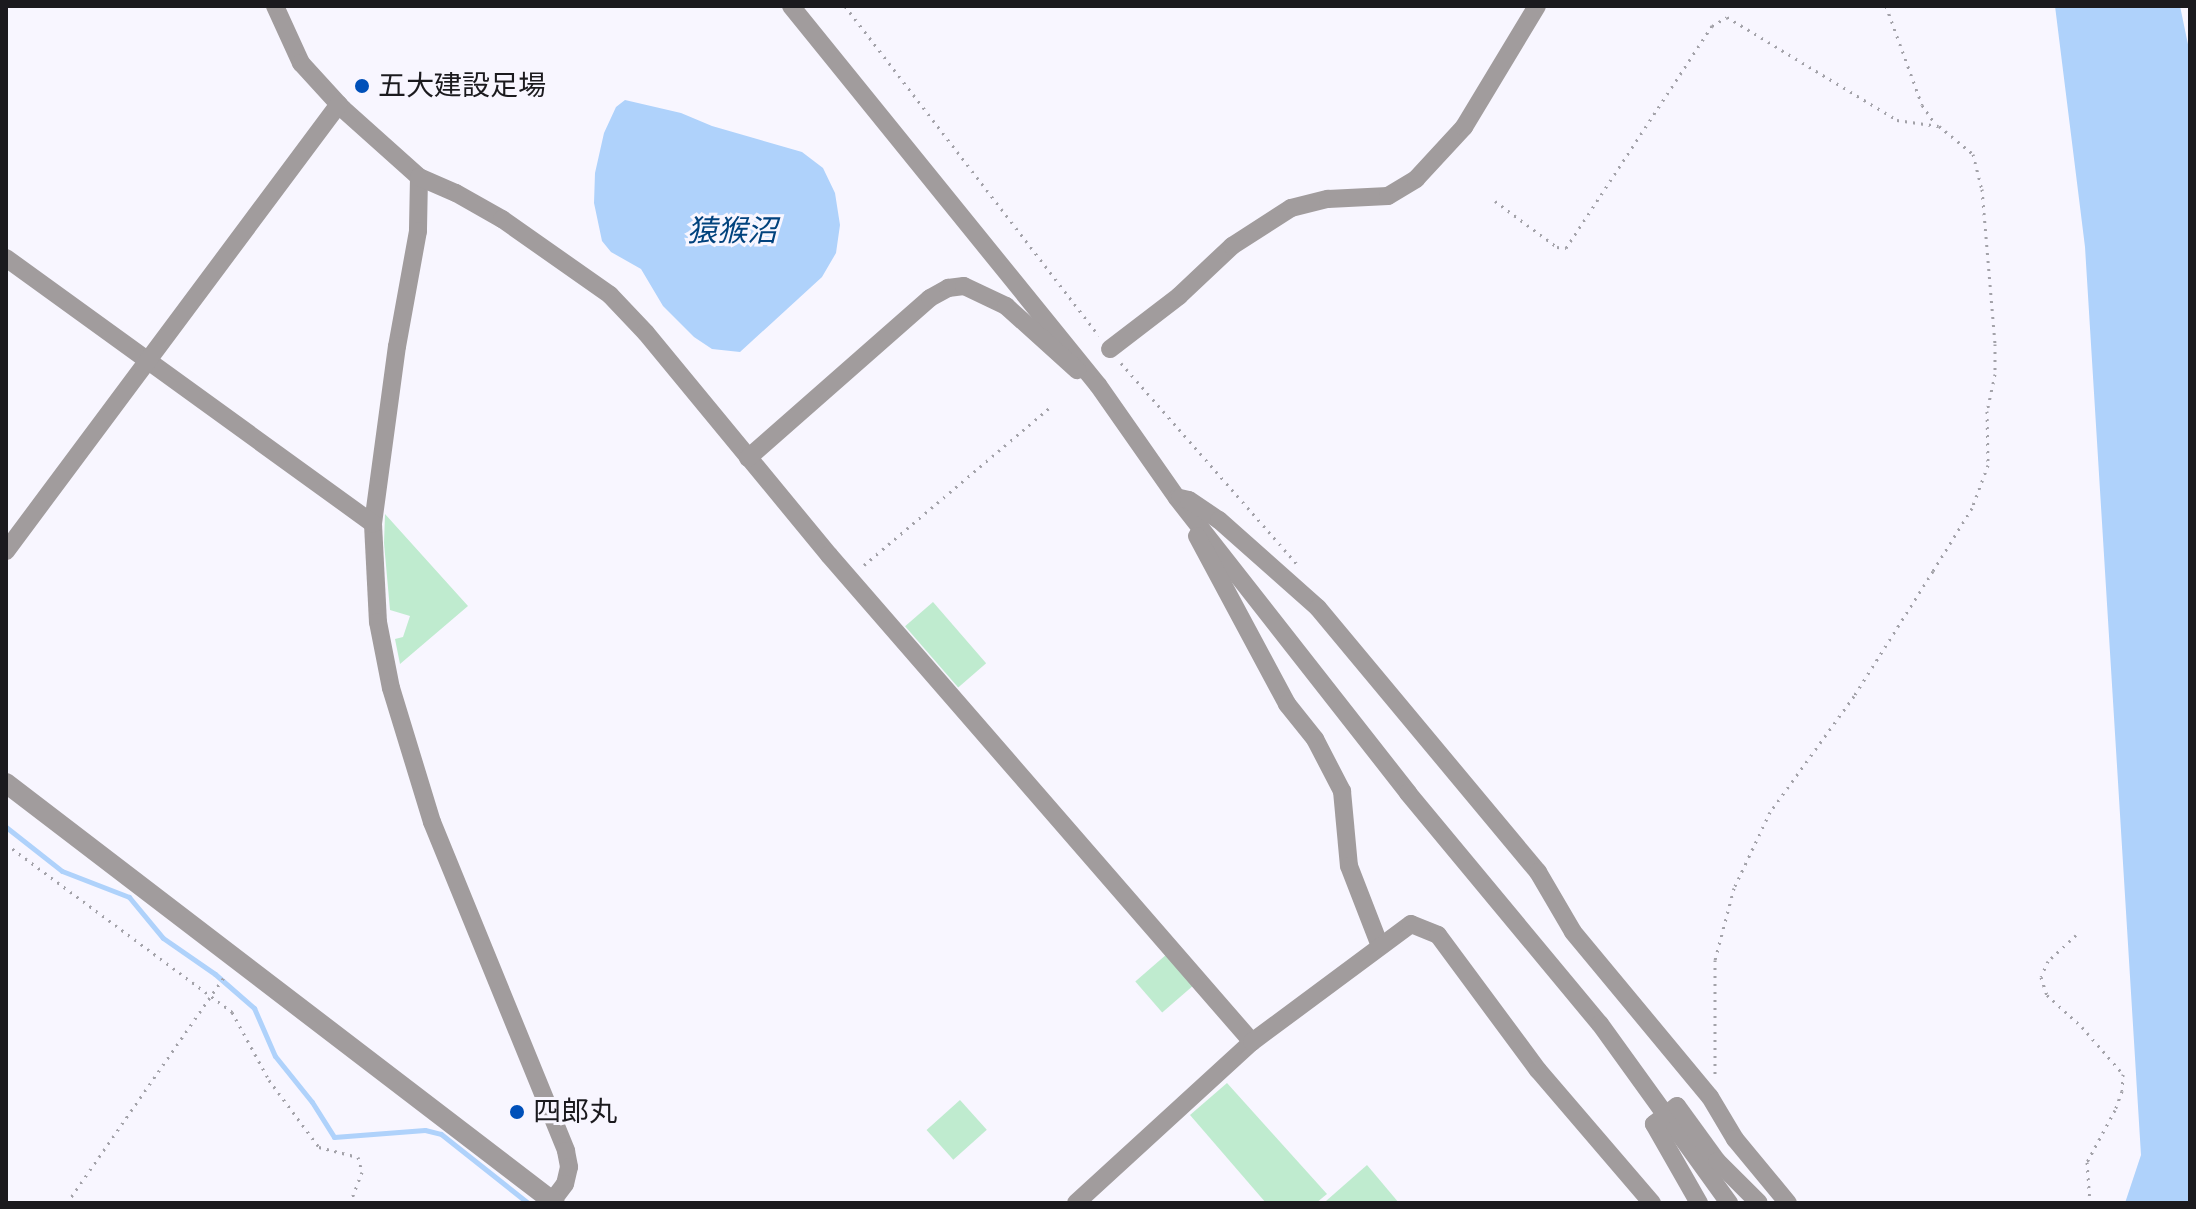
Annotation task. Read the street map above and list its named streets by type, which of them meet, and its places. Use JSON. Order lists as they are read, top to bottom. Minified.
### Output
{"water":["猿猴沼"],"places":["五大建設足場","四郎丸"]}
